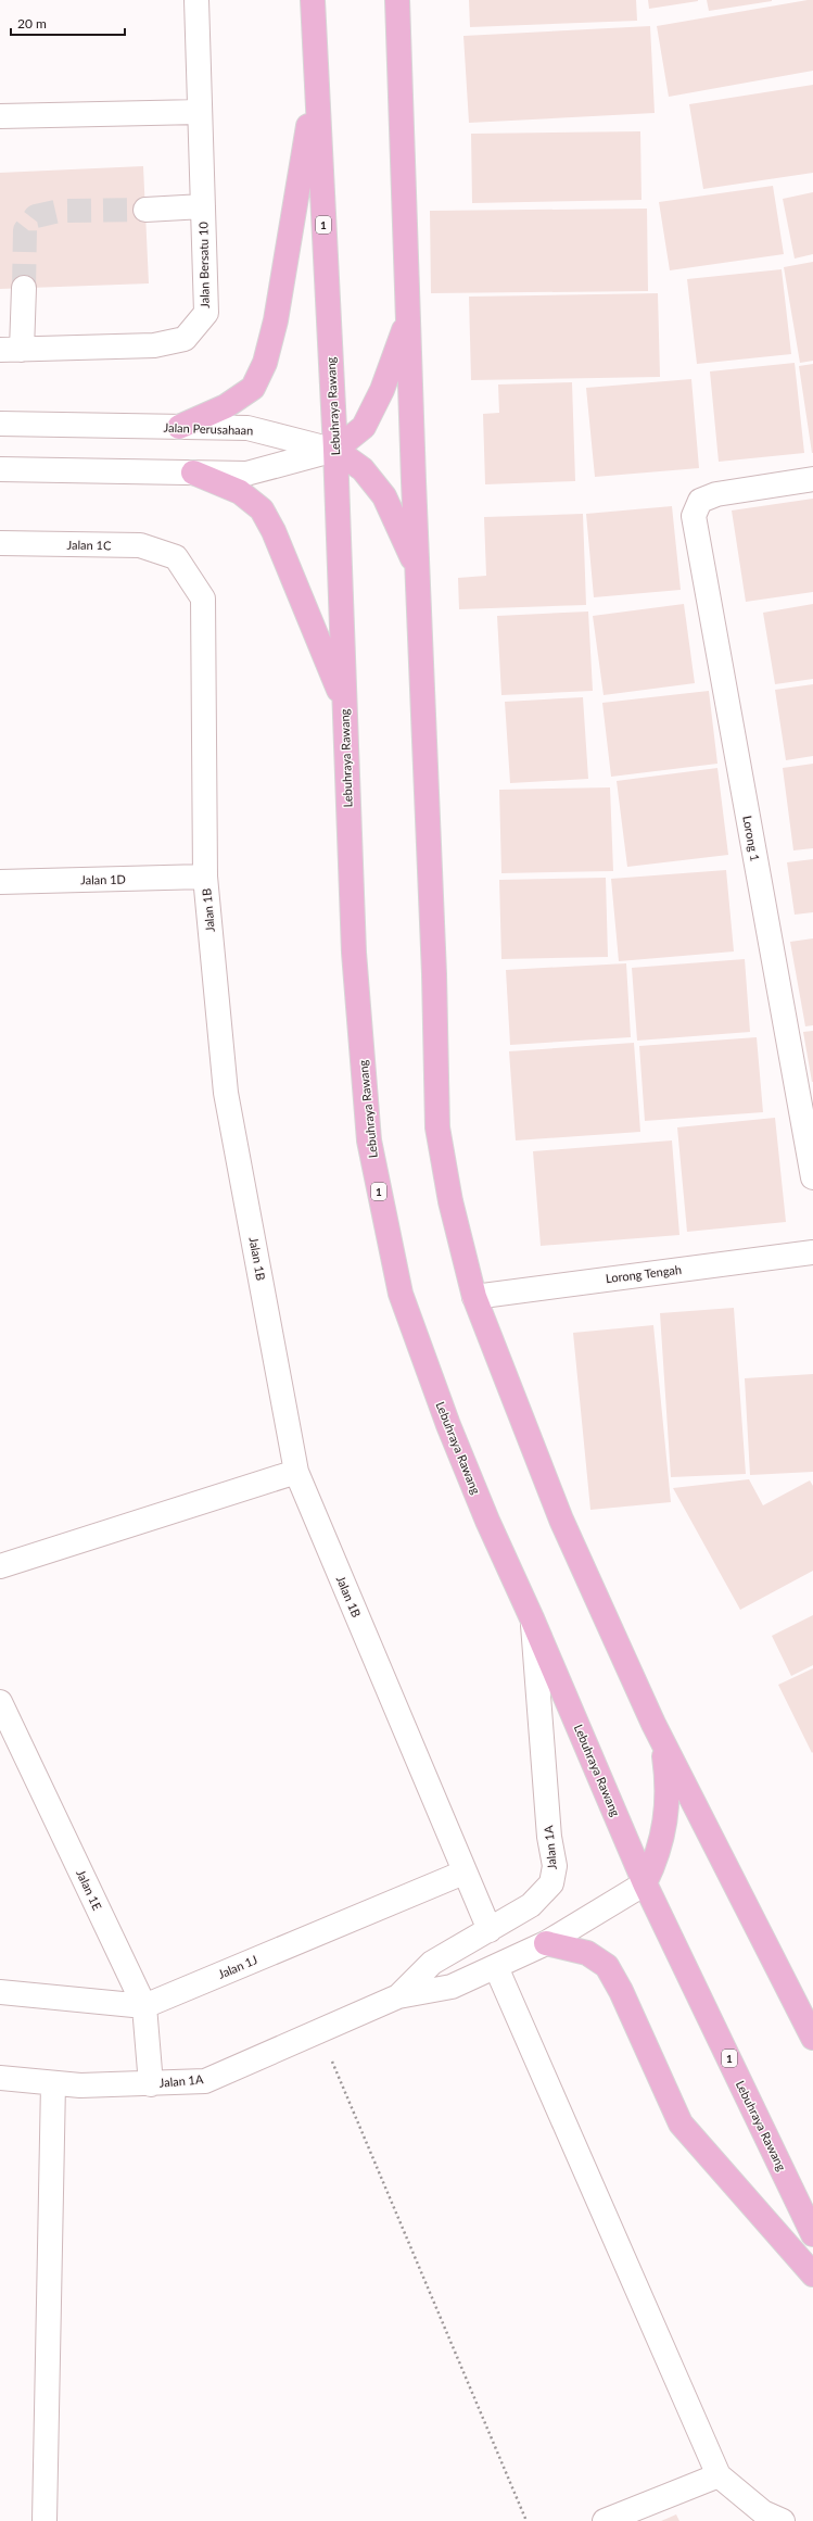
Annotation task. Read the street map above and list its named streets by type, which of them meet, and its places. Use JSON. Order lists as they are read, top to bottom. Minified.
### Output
{"streets":{"main road":["1","Lebuhraya Rawang"],"street":["Jalan Bersatu 10","Jalan Perusahaan","Jalan 1C","Lorong 1","Jalan 1D","Jalan 1B","Lorong Tengah","Jalan 1A","Jalan 1E","Jalan 1J"]},"crossings":[["Lebuhraya Rawang","Jalan Perusahaan"],["Lebuhraya Rawang","Jalan 1A"],["Jalan 1C","Jalan 1B"],["Jalan 1D","Jalan 1B"],["Jalan 1B","Jalan 1A"],["Jalan 1B","Jalan 1J"],["Jalan 1A","Jalan 1E"],["Jalan 1E","Jalan 1J"]],"scale_bar":"20 m"}
